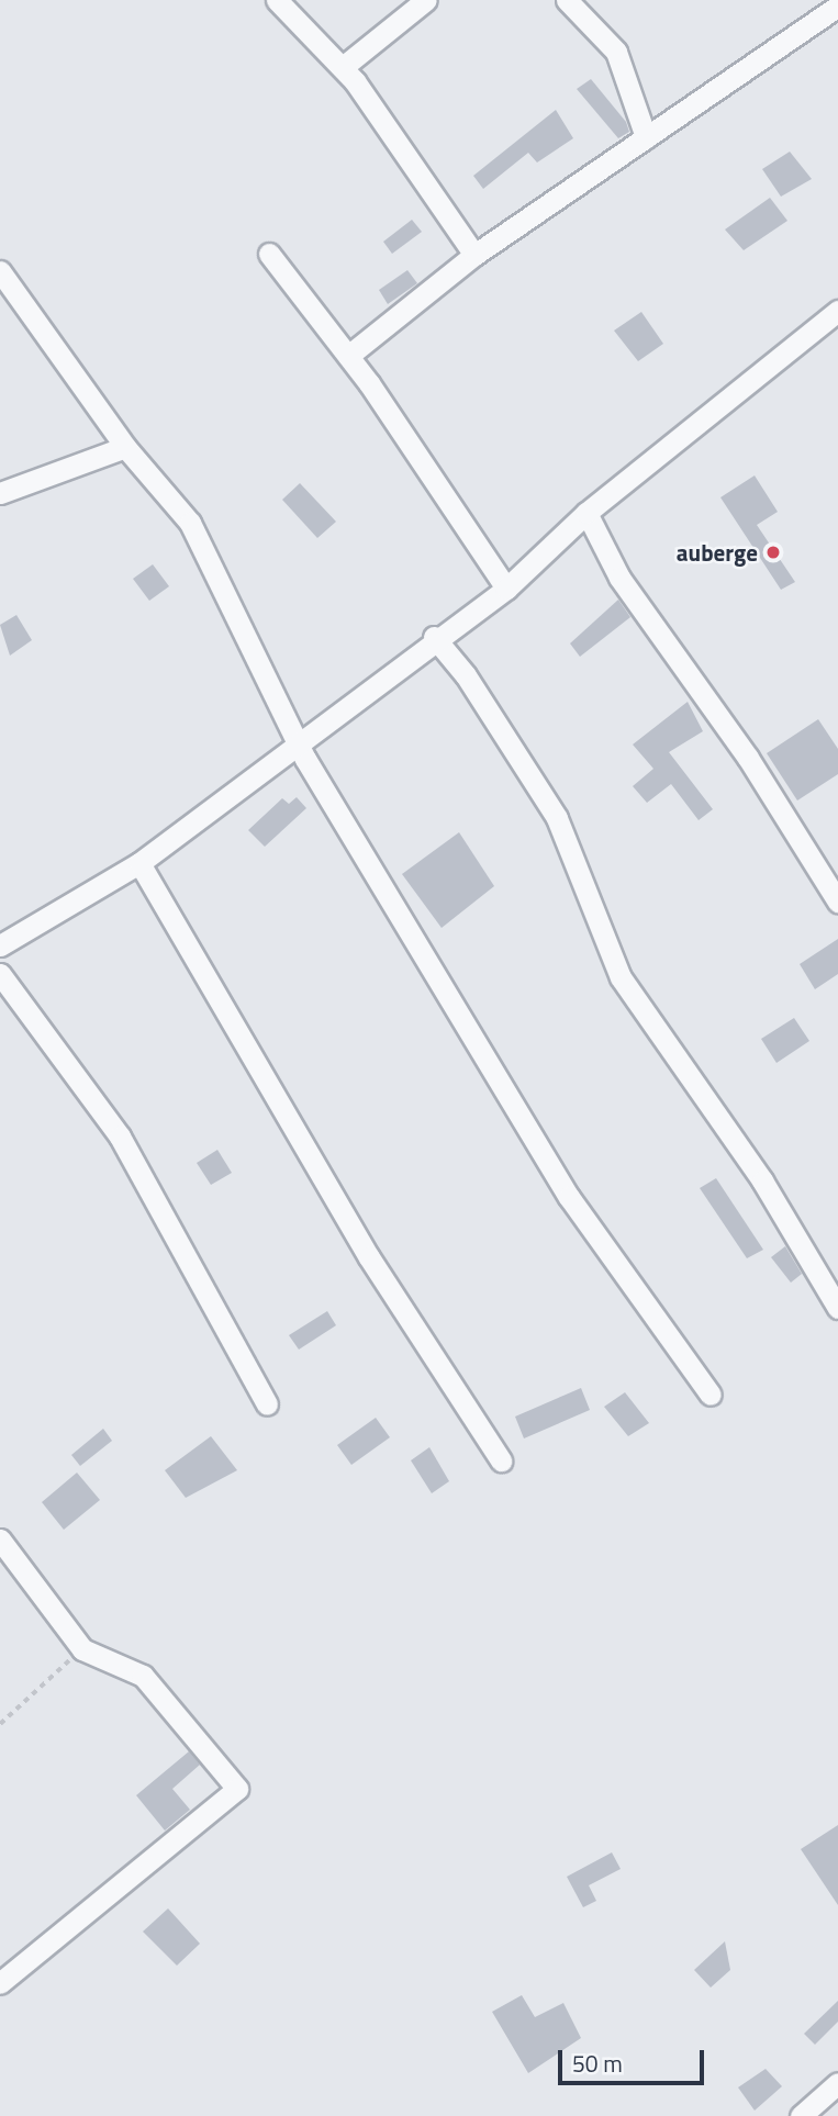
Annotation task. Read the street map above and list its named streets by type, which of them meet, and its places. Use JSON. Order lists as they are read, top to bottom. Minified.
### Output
{"places":["auberge"],"scale_bar":"50 m"}
